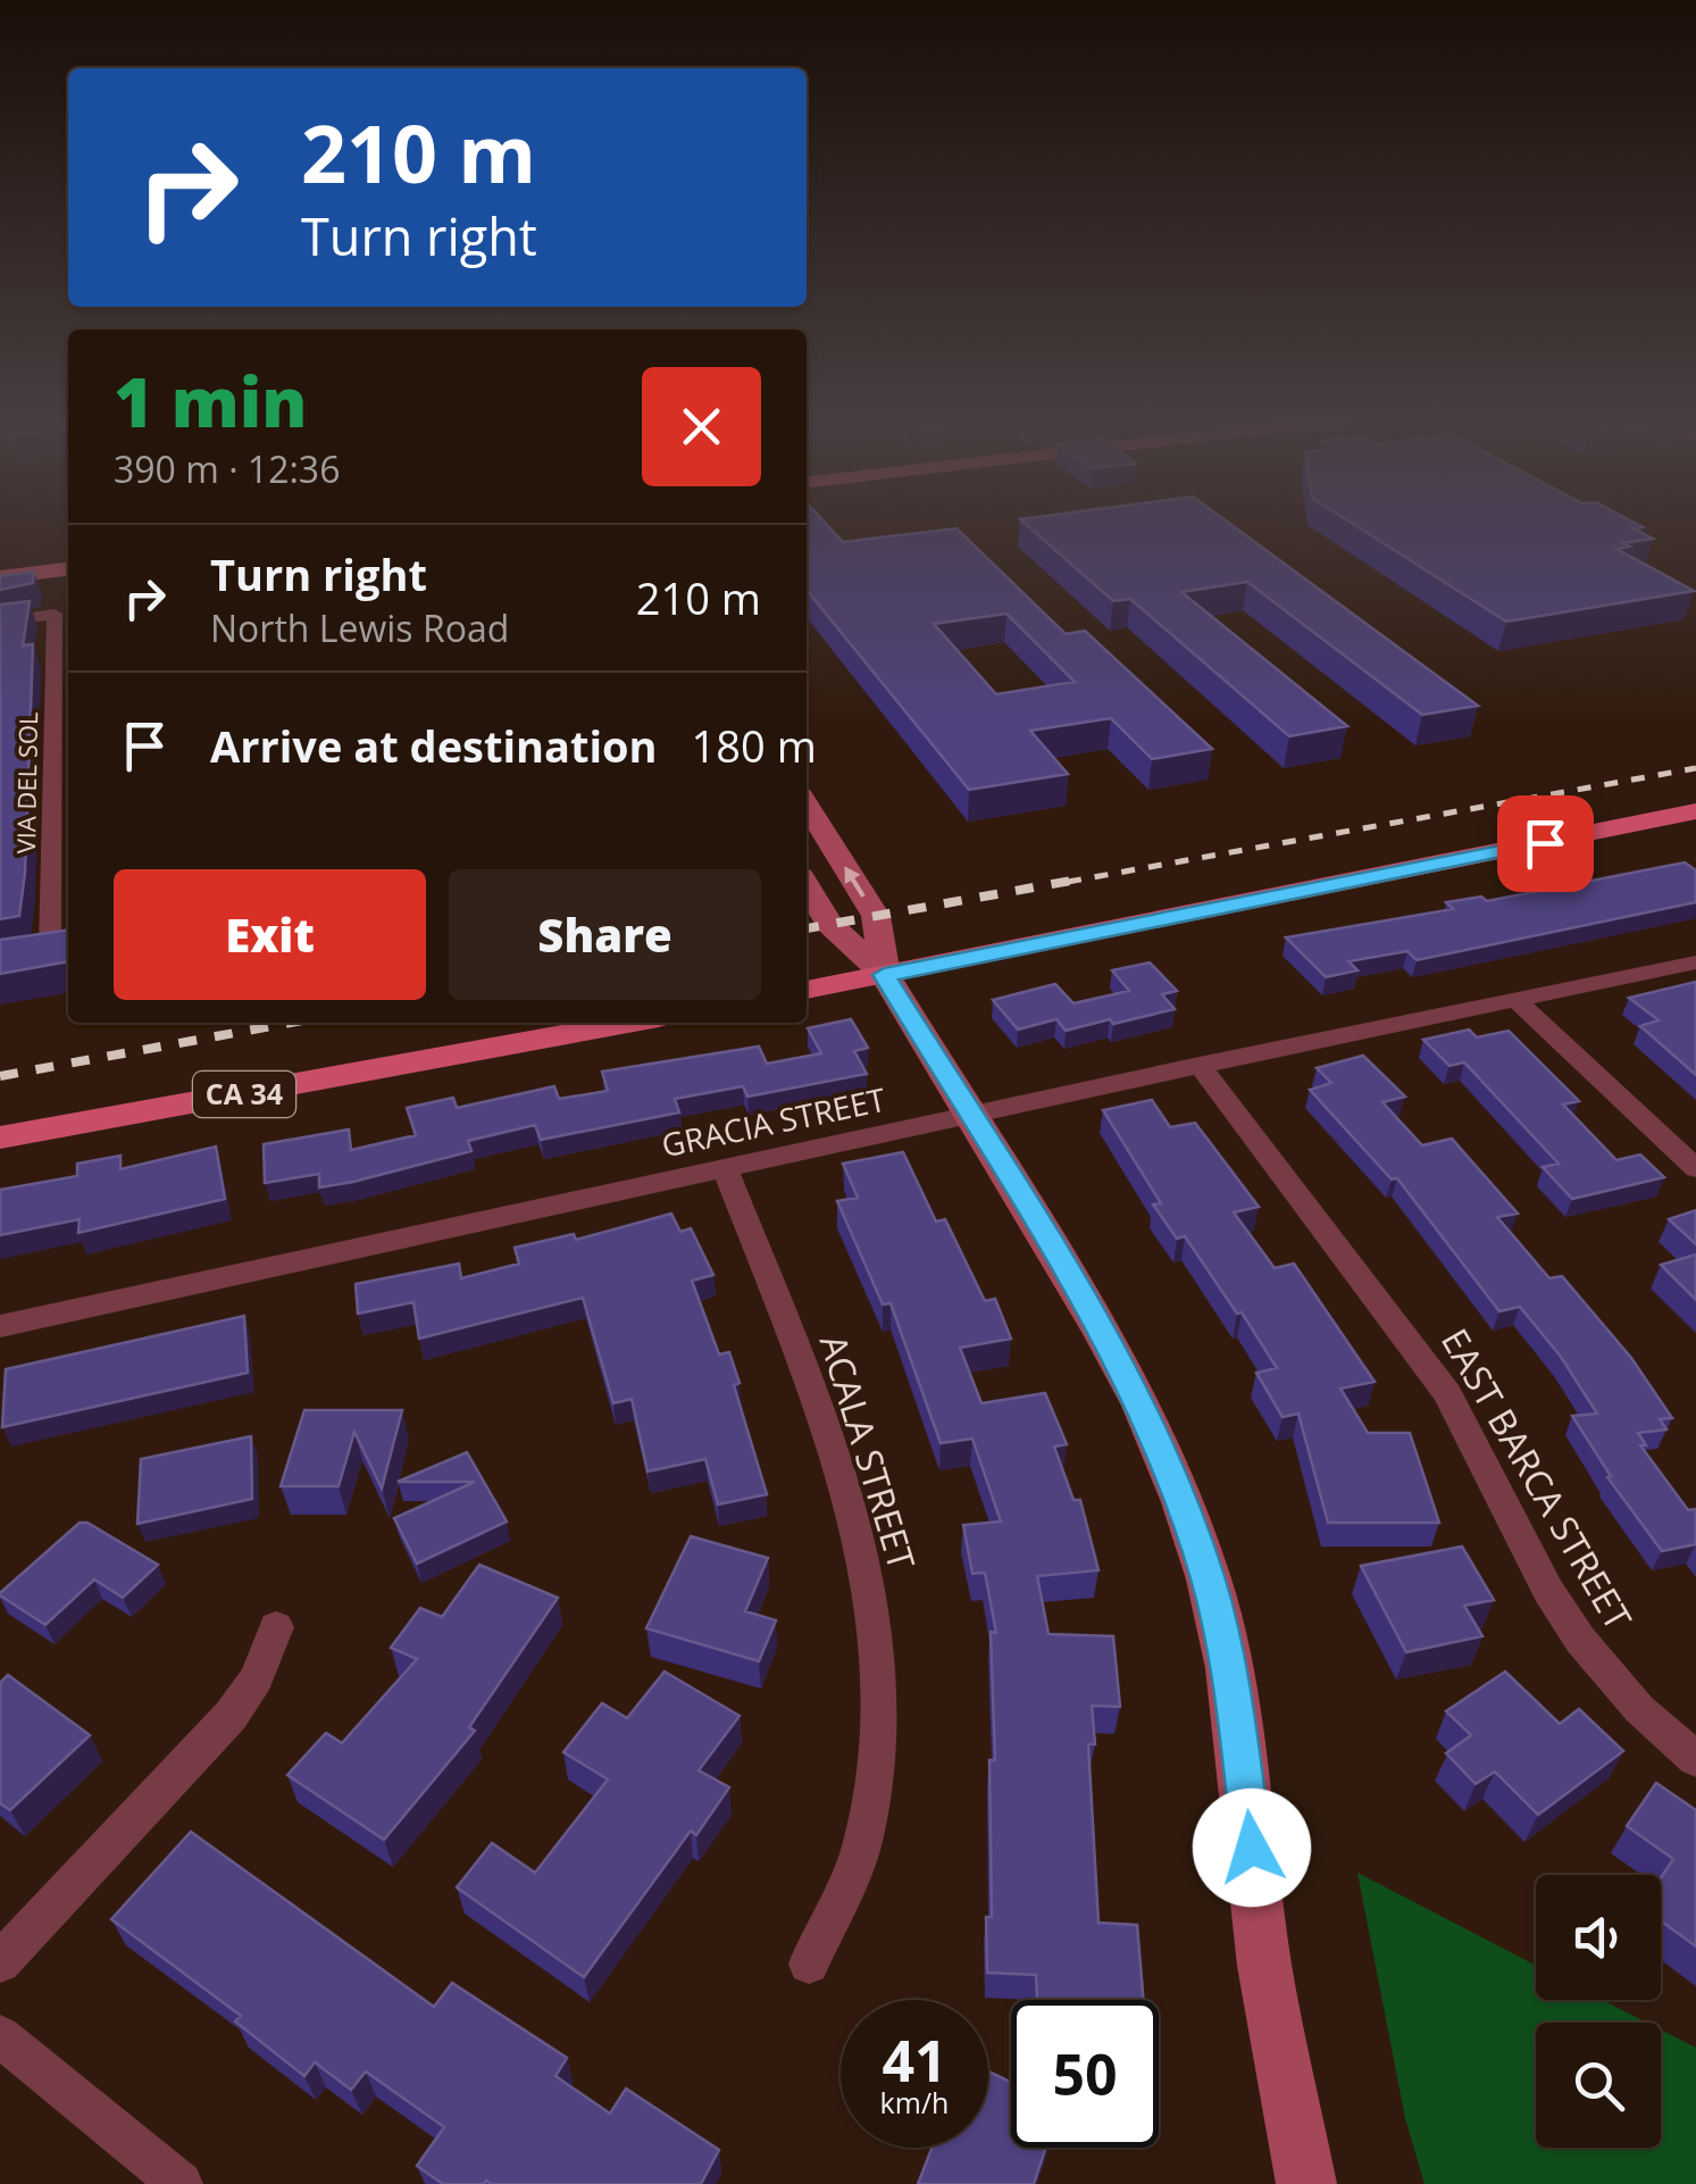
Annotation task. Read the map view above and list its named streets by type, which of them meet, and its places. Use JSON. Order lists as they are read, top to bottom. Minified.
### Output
{"streets":{"main road":["CA 34"],"street":["VIA DEL SOL","GRACIA STREET","ACALA STREET","EAST BARCA STREET"]},"crossings":[["GRACIA STREET","ACALA STREET"],["GRACIA STREET","EAST BARCA STREET"]],"page":{"turn":["210 m","Turn right"],"heading":["1 min","390 m · 12:36"],"list":[{"name":"Turn right","note":"North Lewis Road","value":"210 m"},{"name":"Arrive at destination","value":"180 m"}],"buttons":["Exit","Share"],"speed":"41 km/h","limit":"50"}}
